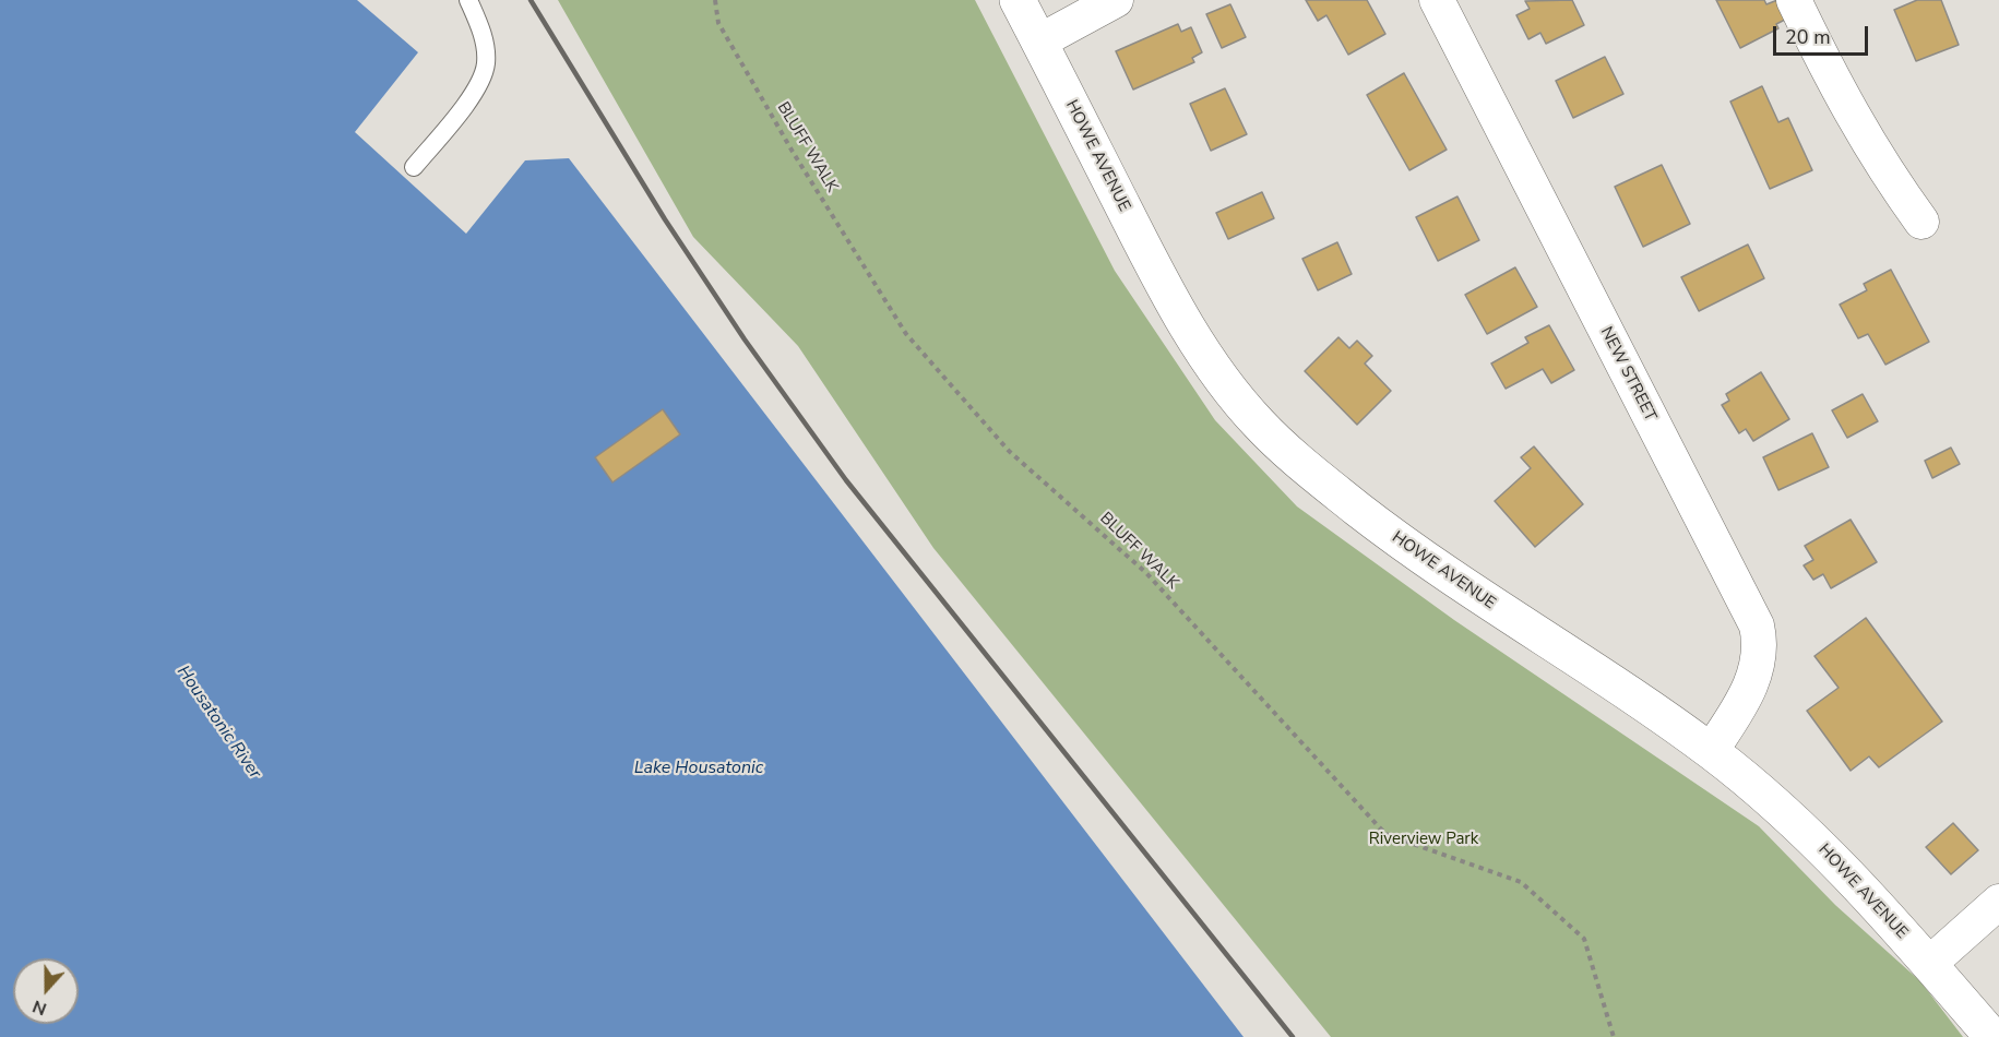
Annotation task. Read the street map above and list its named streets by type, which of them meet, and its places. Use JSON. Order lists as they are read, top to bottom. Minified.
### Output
{"streets":{"main road":["HOWE AVENUE"],"street":["NEW STREET"],"path":["BLUFF WALK"]},"crossings":[["HOWE AVENUE","NEW STREET"]],"water":["Housatonic River","Lake Housatonic"],"parks":["Riverview Park"],"scale_bar":"20 m","north":"bottom"}
